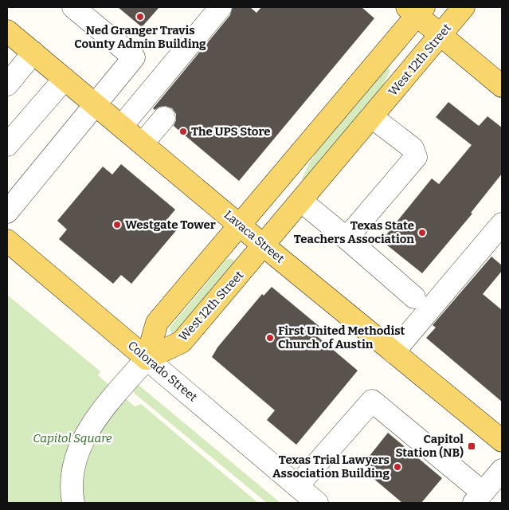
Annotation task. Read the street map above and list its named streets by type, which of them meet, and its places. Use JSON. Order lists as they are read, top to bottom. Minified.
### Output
{"streets":{"main road":["West 12th Street","Lavaca Street","Colorado Street"]},"crossings":[["West 12th Street","Lavaca Street"],["West 12th Street","Colorado Street"]],"parks":["Capitol Square"],"places":{"other":["Ned Granger Travis County Admin Building","The UPS Store","Westgate Tower","Texas State Teachers Association","First United Methodist Church of Austin","Texas Trial Lawyers Association Building"],"transit":["Capitol Station (NB)"]}}
